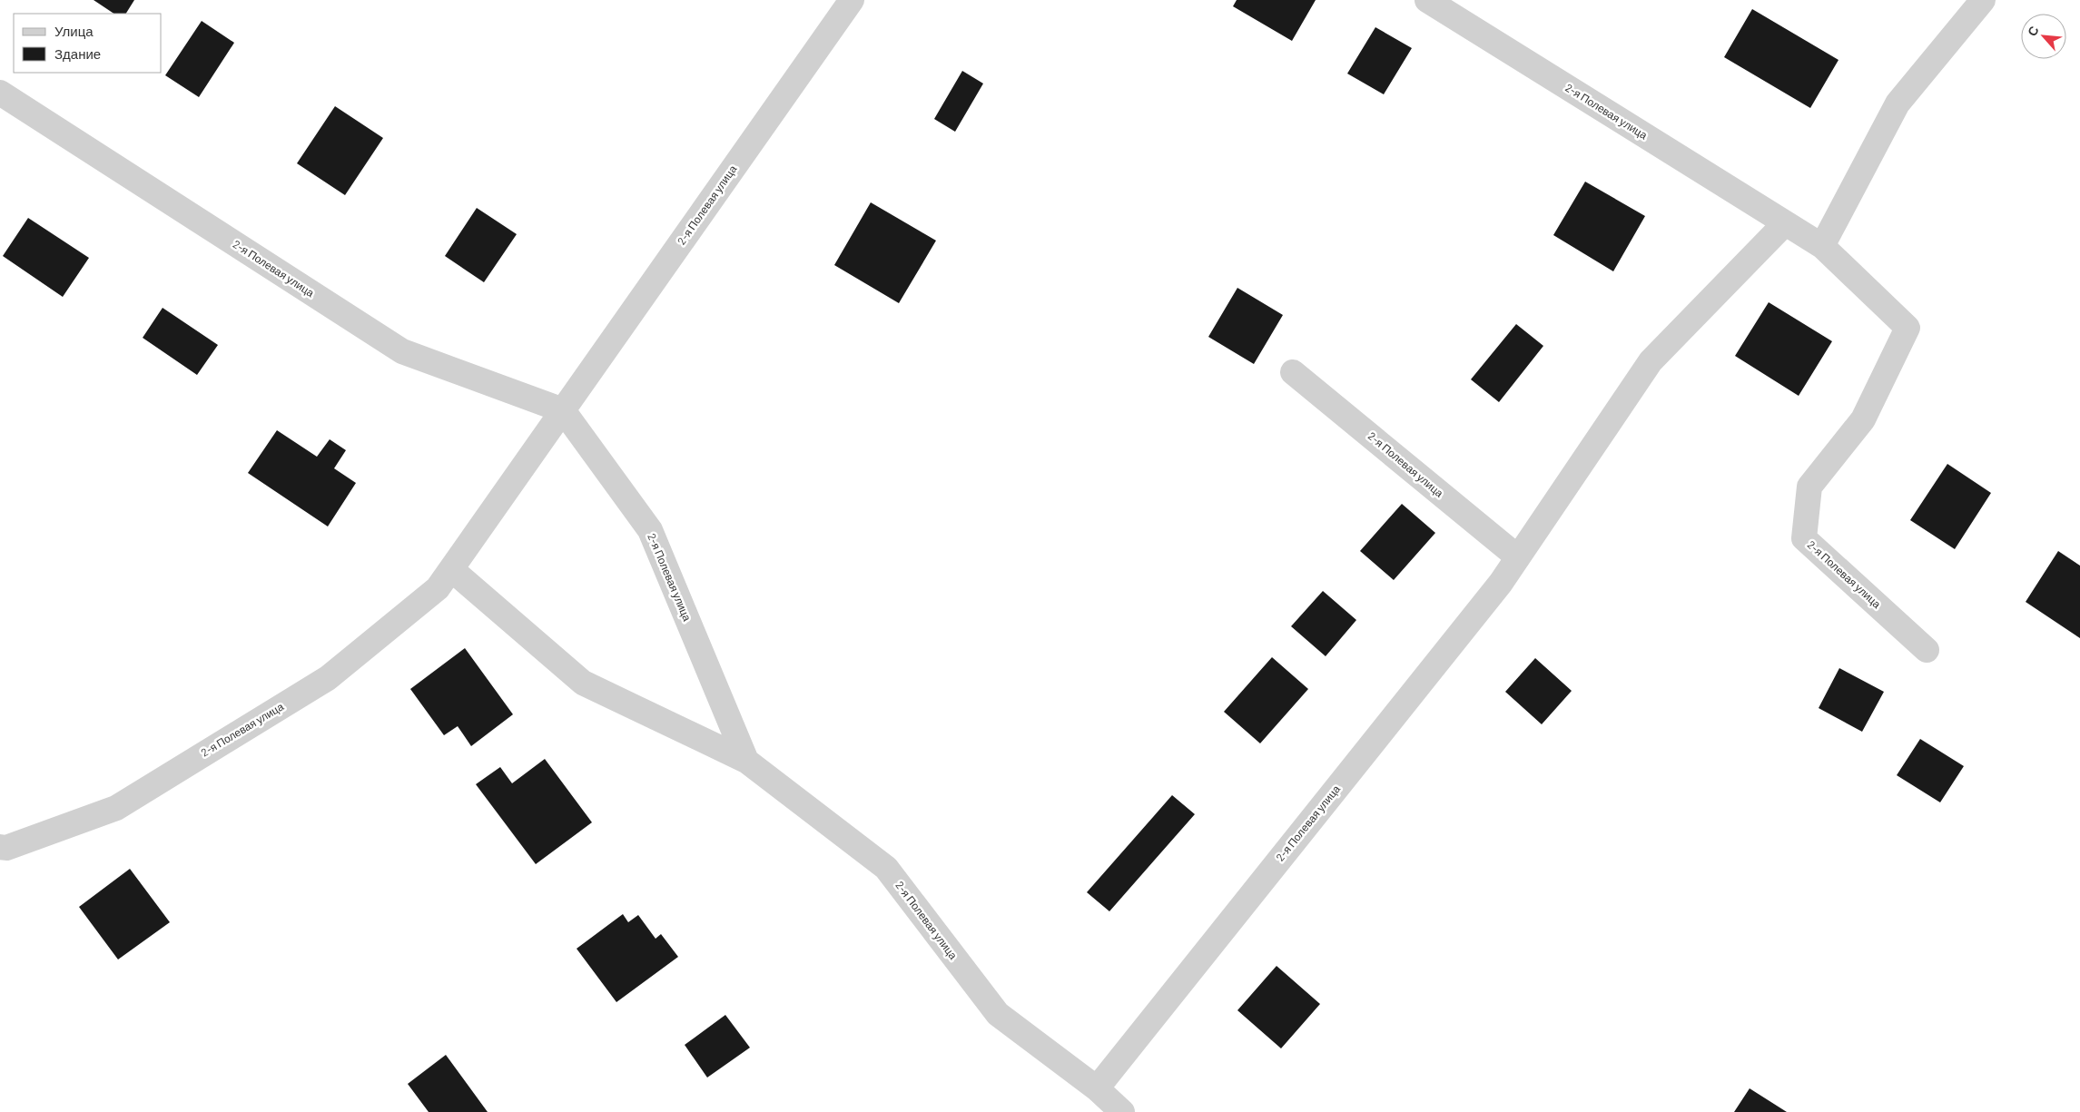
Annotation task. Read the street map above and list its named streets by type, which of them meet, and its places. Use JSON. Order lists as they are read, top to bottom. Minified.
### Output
{"streets":{"street":["2-я Полевая улица"]},"legend":["Улица","Здание"],"north":"top left"}
